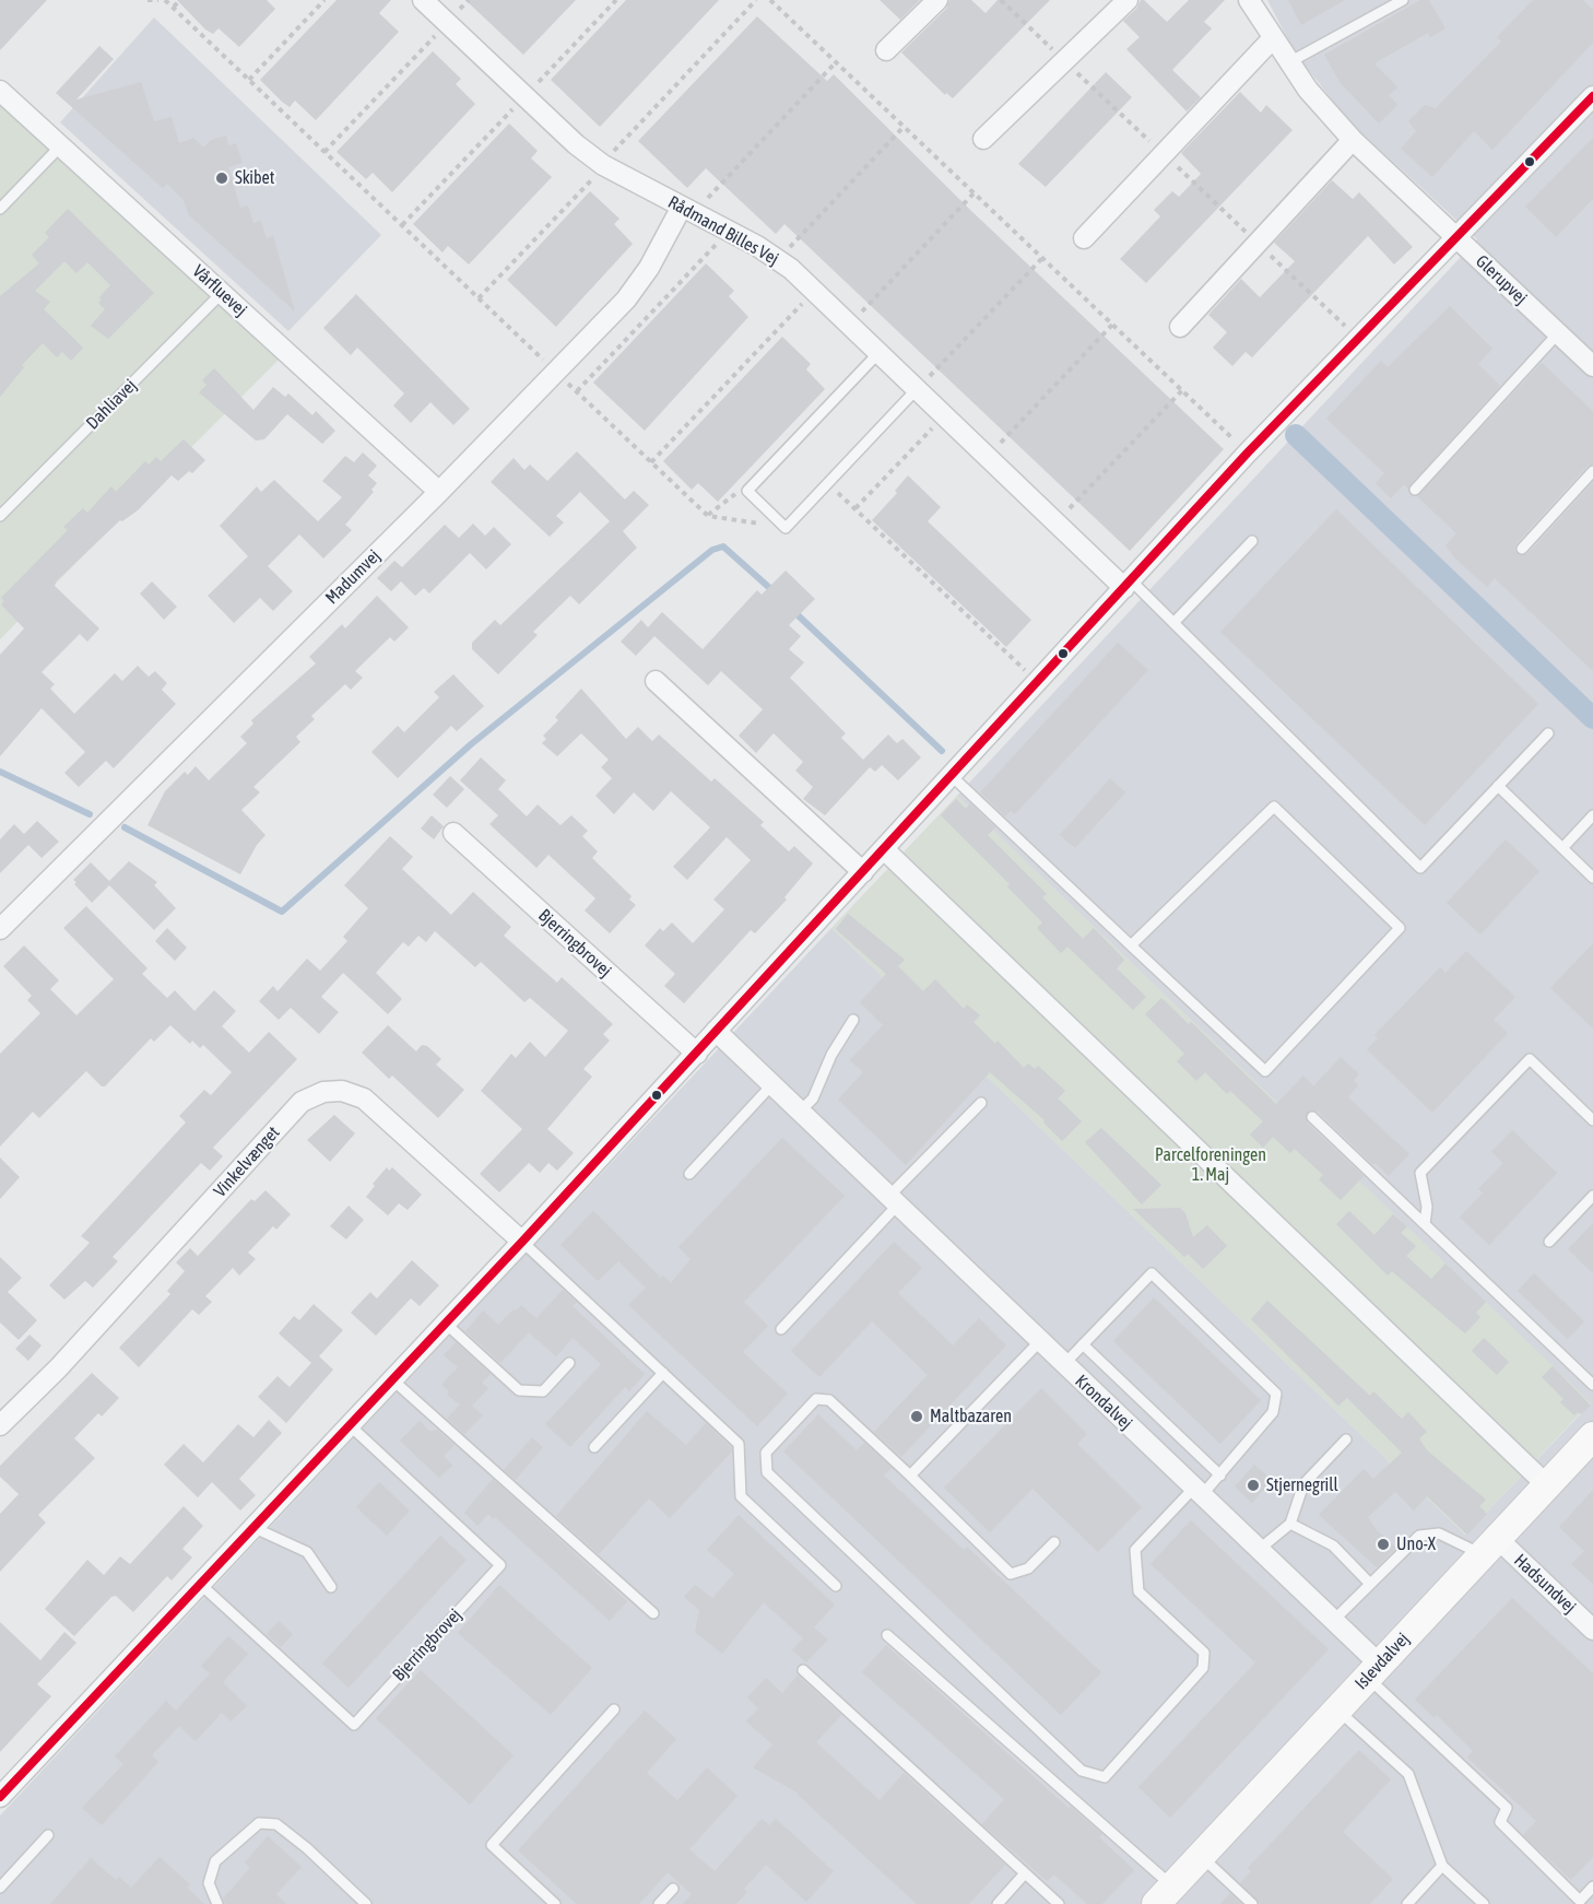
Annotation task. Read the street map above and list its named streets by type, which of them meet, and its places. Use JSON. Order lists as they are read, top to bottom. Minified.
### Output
{"streets":{"street":["Rådmand Billes Vej","Glerupvej","Vårfluevej","Madumvej","Bjerringbrovej","Vinkelvænget","Krondalvej","Hadsundvej","Islevdalvej"],"lane":["Dahliavej"]},"crossings":[["Rådmand Billes Vej","Madumvej"],["Vårfluevej","Dahliavej"],["Vårfluevej","Madumvej"],["Krondalvej","Islevdalvej"],["Hadsundvej","Islevdalvej"]],"parks":["Parcelforeningen 1. Maj"],"places":["Skibet","Maltbazaren","Stjernegrill","Uno-X"]}
